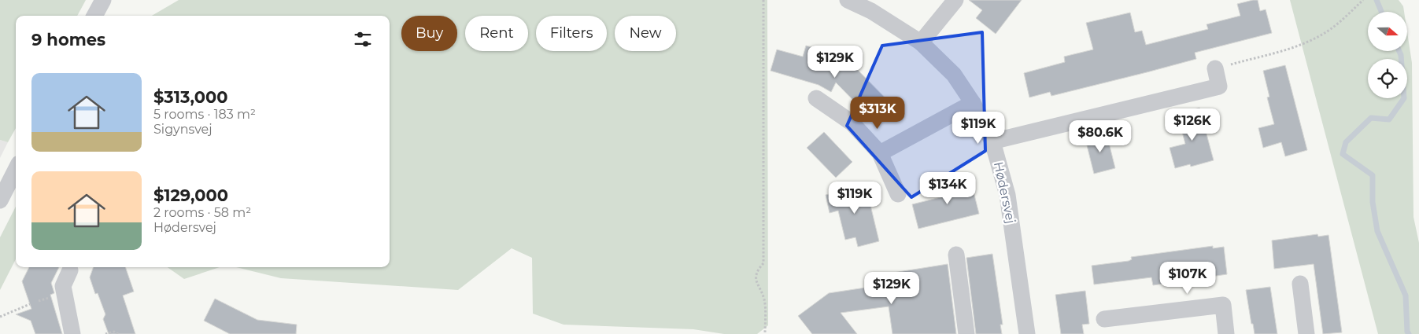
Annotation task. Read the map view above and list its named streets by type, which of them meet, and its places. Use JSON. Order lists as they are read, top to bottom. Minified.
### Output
{"streets":{"street":["Hødersvej"]},"north":"right","page":{"chip":["Buy","Rent","Filters","New"],"heading":"9 homes","price":["$129K","$313K","$126K","$119K","$80.6K","$134K","$119K","$107K","$129K"],"list":[{"name":"$313,000","note":"5 rooms · 183 m² · Sigynsvej"},{"name":"$129,000","note":"2 rooms · 58 m² · Hødersvej"}]}}
